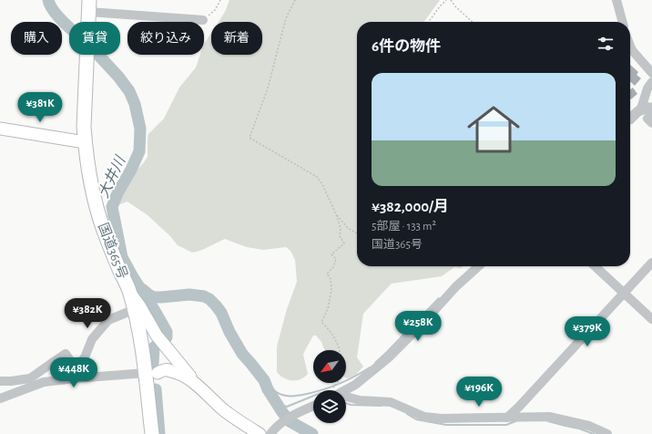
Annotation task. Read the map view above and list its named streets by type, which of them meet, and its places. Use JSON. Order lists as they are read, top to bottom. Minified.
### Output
{"streets":{"highway":["国道365号"]},"water":["大井川"],"north":"bottom left","page":{"chip":["購入","賃貸","絞り込み","新着"],"heading":"6件の物件","list":[{"name":"¥382,000/月","note":"5部屋 · 133 m² · 国道365号"}],"price":["¥381K","¥382K","¥258K","¥379K","¥448K","¥196K"]}}
